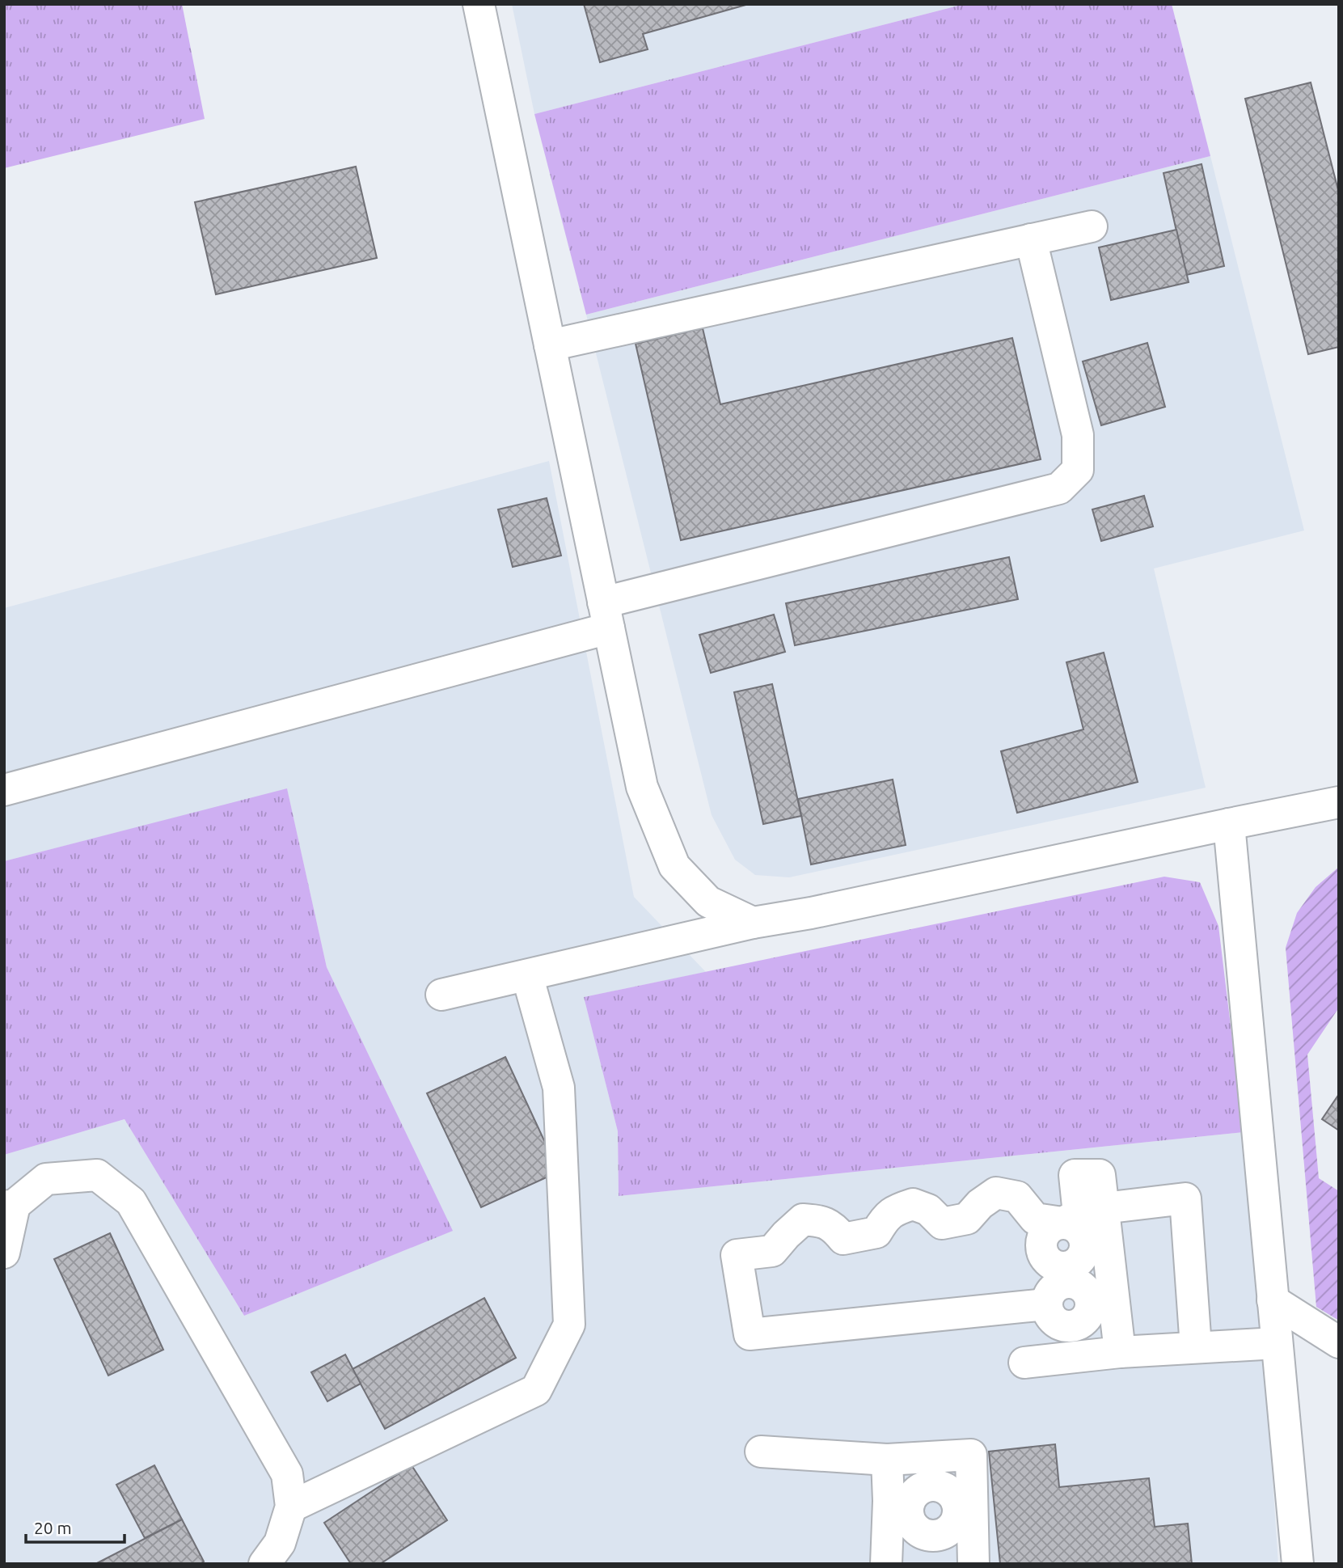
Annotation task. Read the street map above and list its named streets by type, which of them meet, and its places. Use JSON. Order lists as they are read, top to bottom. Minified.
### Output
{"scale_bar":"20 m"}
